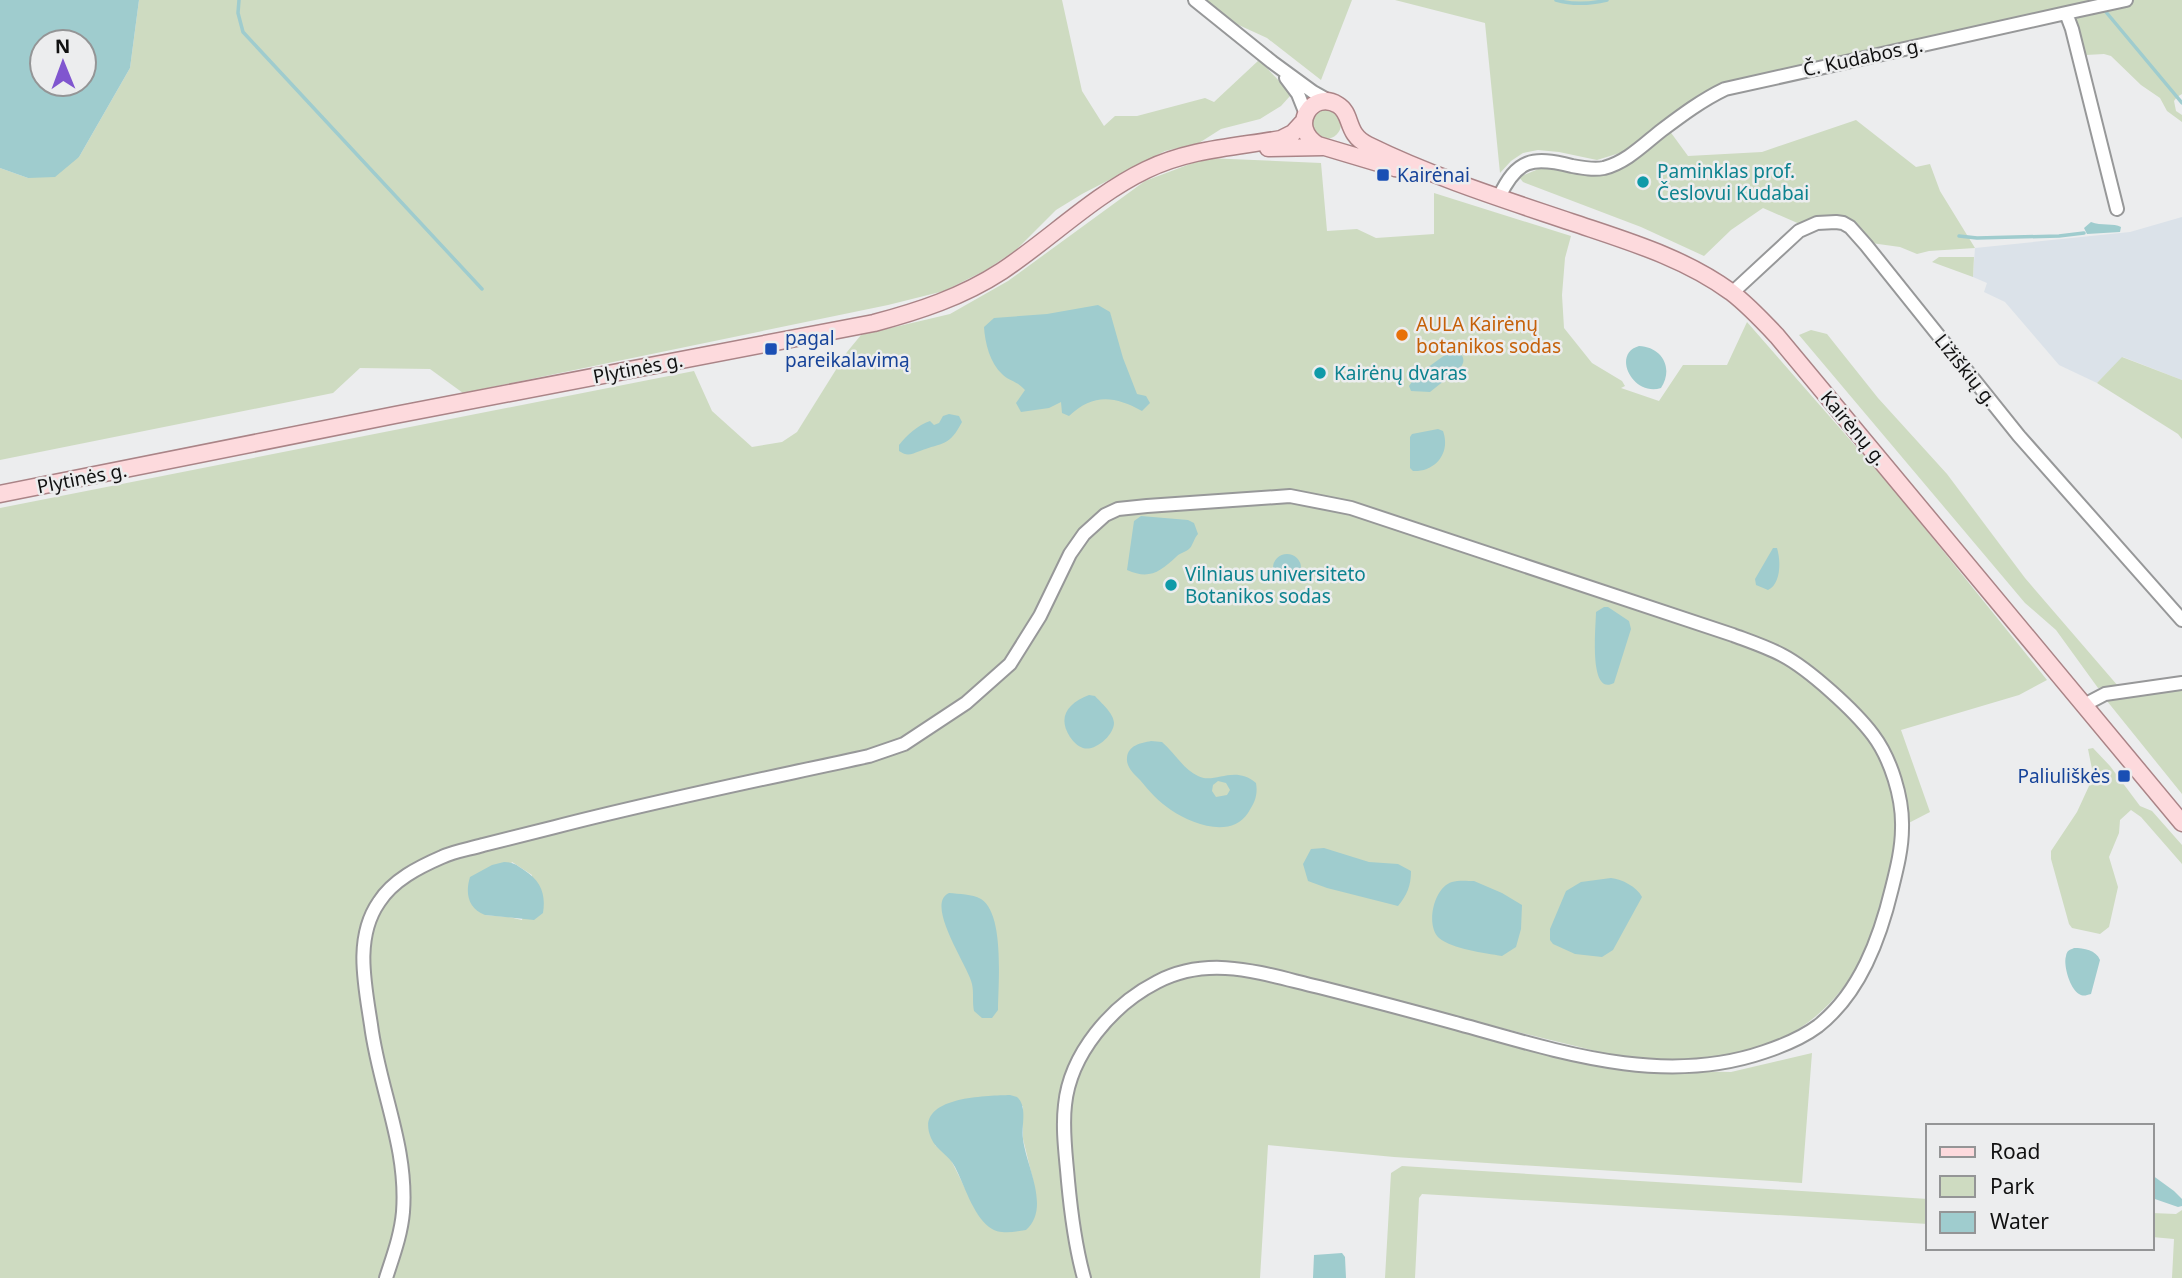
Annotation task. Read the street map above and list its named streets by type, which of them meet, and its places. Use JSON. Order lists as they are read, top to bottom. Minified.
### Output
{"streets":{"main road":["Plytinės g.","Kairėnų g."],"street":["Č. Kudabos g.","Ližiškių g."]},"crossings":[["Č. Kudabos g.","Kairėnų g."],["Plytinės g.","Kairėnų g."],["Ližiškių g.","Kairėnų g."]],"places":{"transit":["Kairėnai","pagal pareikalavimą","Paliuliškės"],"other":["Paminklas prof. Česlovui Kudabai","AULA Kairėnų botanikos sodas","Kairėnų dvaras","Vilniaus universiteto Botanikos sodas"]},"legend":["Road","Park","Water"],"north":"top"}
